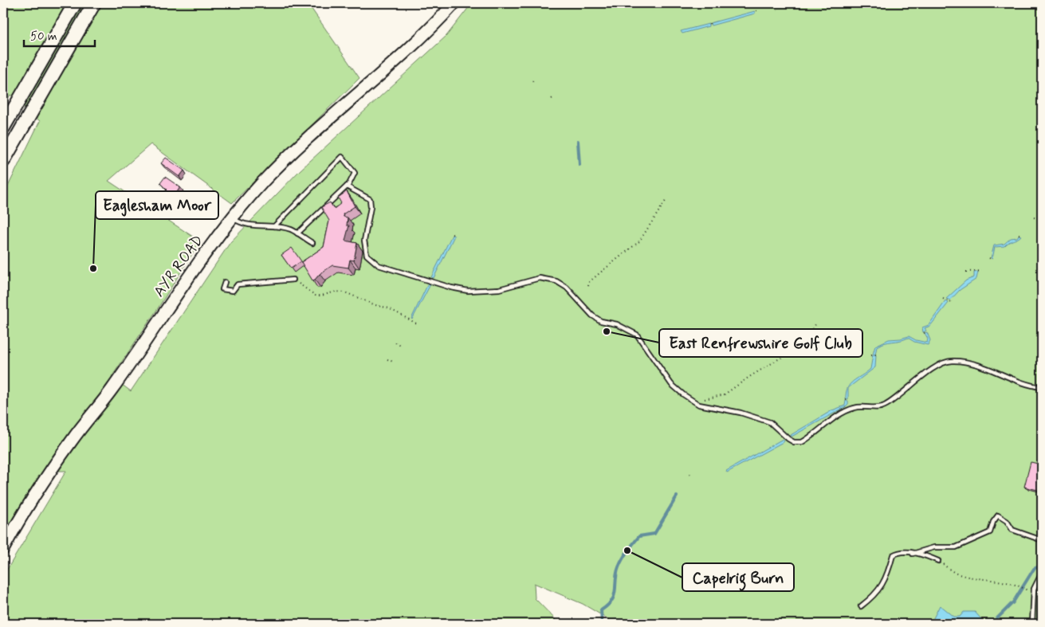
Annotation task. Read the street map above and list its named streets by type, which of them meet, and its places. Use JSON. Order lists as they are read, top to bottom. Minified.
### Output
{"streets":{"main road":["AYR ROAD"]},"places":["Eaglesham Moor","East Renfrewshire Golf Club","Capelrig Burn"],"scale_bar":"50 m"}
